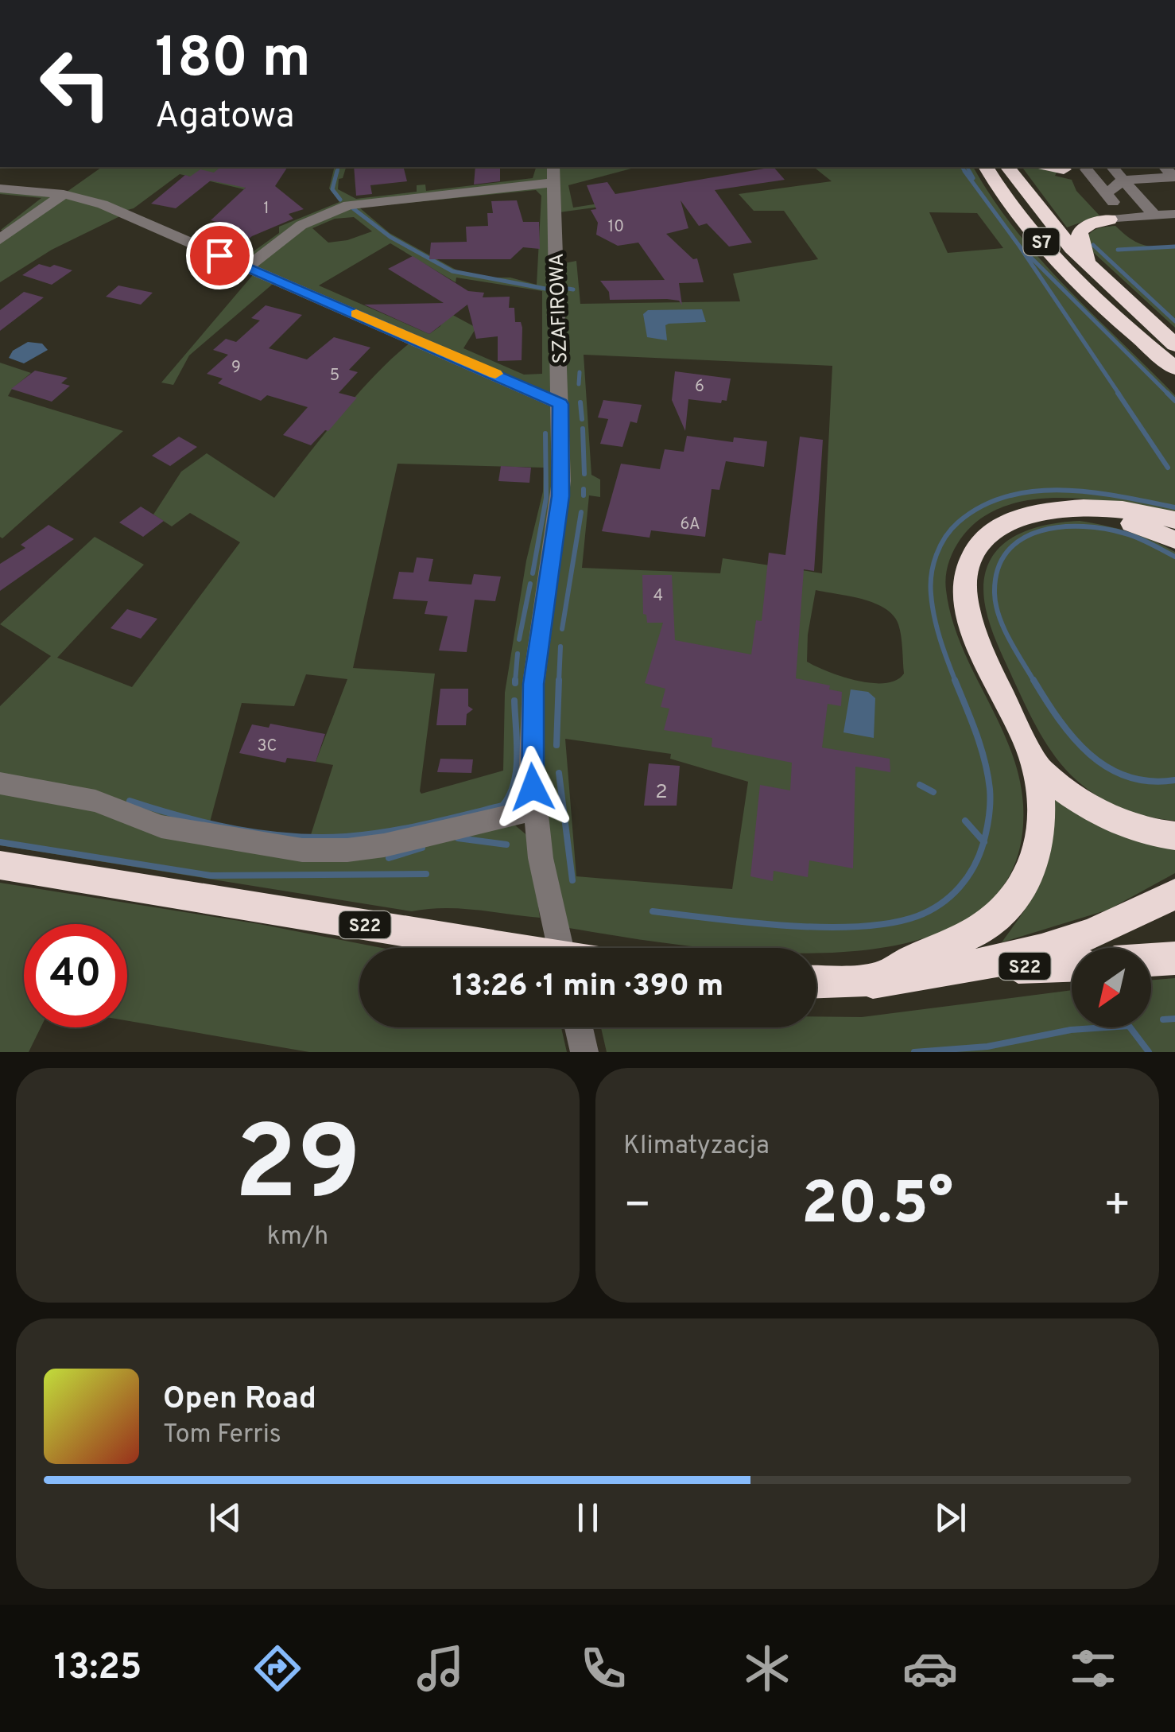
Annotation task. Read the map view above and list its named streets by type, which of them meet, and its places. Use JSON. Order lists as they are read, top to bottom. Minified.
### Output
{"streets":{"highway":["S7","S22"],"street":["SZAFIROWA"]},"house_numbers":["1","10","9","5","6","6A","4","3C","2"],"north":"bottom left","page":{"turn":["180 m","Agatowa"],"limit":"40","trip":"13:26 · 1 min · 390 m","tile":[["29","km/h"],"Klimatyzacja"],"heat":["−","20.5°","+"],"song":["Open Road","Tom Ferris"],"tabs":"13:25"}}
